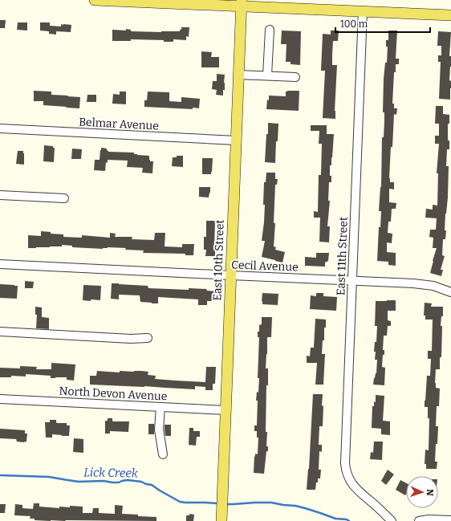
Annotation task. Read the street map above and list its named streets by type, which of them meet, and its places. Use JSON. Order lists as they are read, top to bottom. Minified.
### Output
{"streets":{"main road":["East 10th Street"],"street":["Belmar Avenue","East 11th Street","Cecil Avenue","North Devon Avenue"]},"crossings":[["Belmar Avenue","East 10th Street"],["East 11th Street","Cecil Avenue"],["East 10th Street","Cecil Avenue"],["East 10th Street","North Devon Avenue"]],"water":["Lick Creek"],"scale_bar":"100 m","north":"right"}
